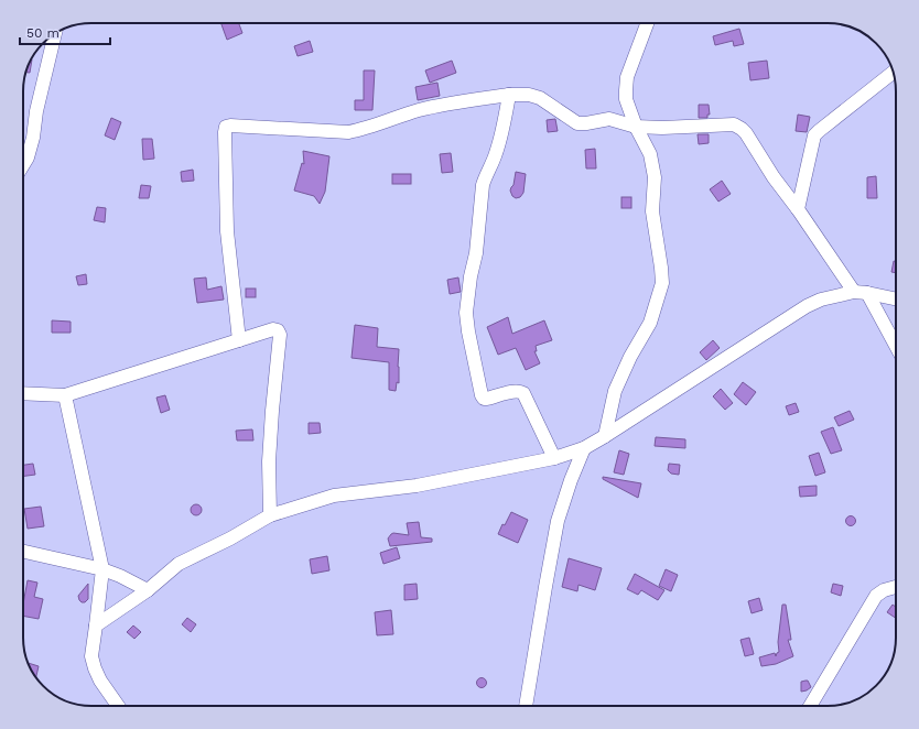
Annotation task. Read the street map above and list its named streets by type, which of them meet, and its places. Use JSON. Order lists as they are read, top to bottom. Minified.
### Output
{"scale_bar":"50 m"}
